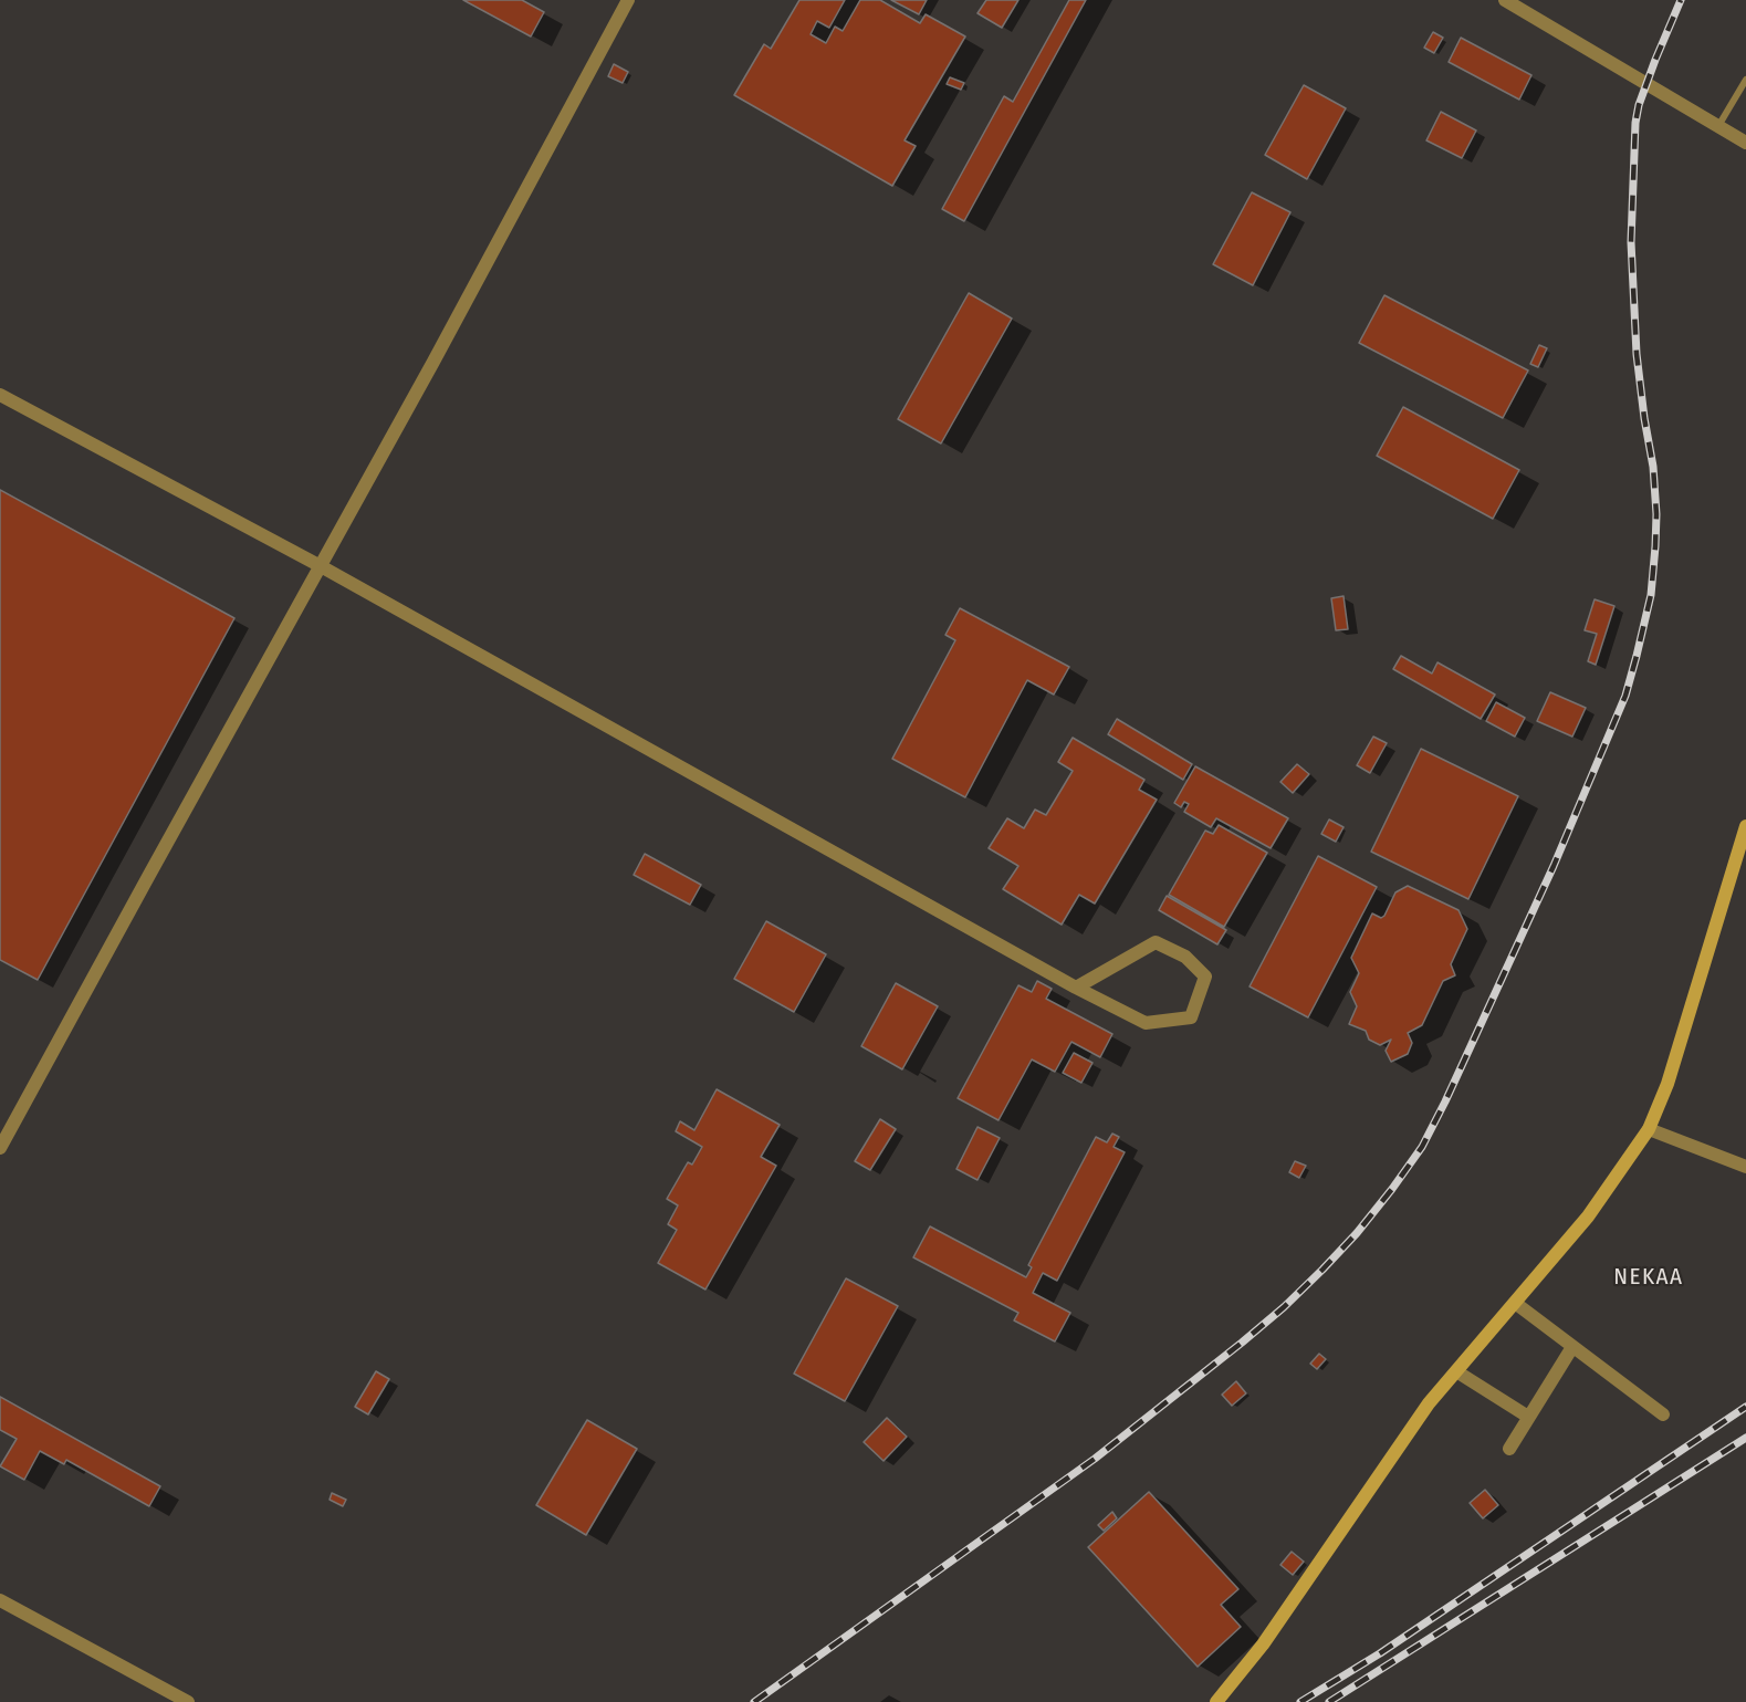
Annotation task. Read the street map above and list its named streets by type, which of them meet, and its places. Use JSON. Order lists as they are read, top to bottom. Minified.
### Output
{"districts":["NEKAA"]}
